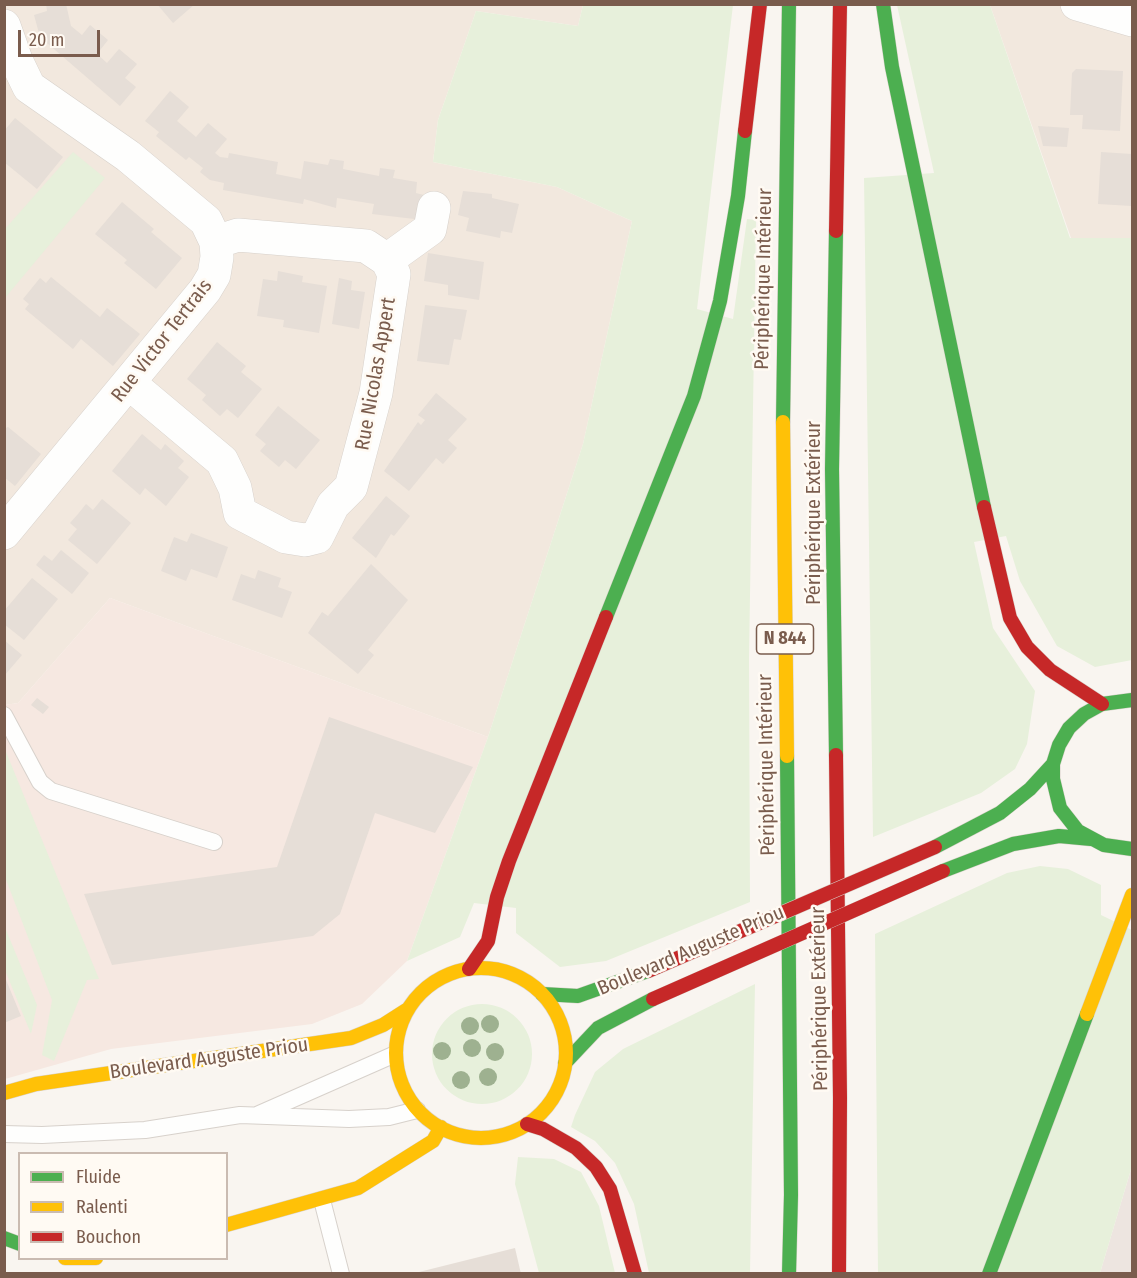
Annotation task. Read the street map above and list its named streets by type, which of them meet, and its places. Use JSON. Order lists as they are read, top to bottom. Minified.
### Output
{"streets":{"main road":["Périphérique Intérieur","Périphérique Extérieur","N 844","Boulevard Auguste Priou"],"street":["Rue Victor Tertrais","Rue Nicolas Appert"]},"crossings":[["Rue Victor Tertrais","Rue Nicolas Appert"]],"legend":["Fluide","Ralenti","Bouchon"],"scale_bar":"20 m"}
